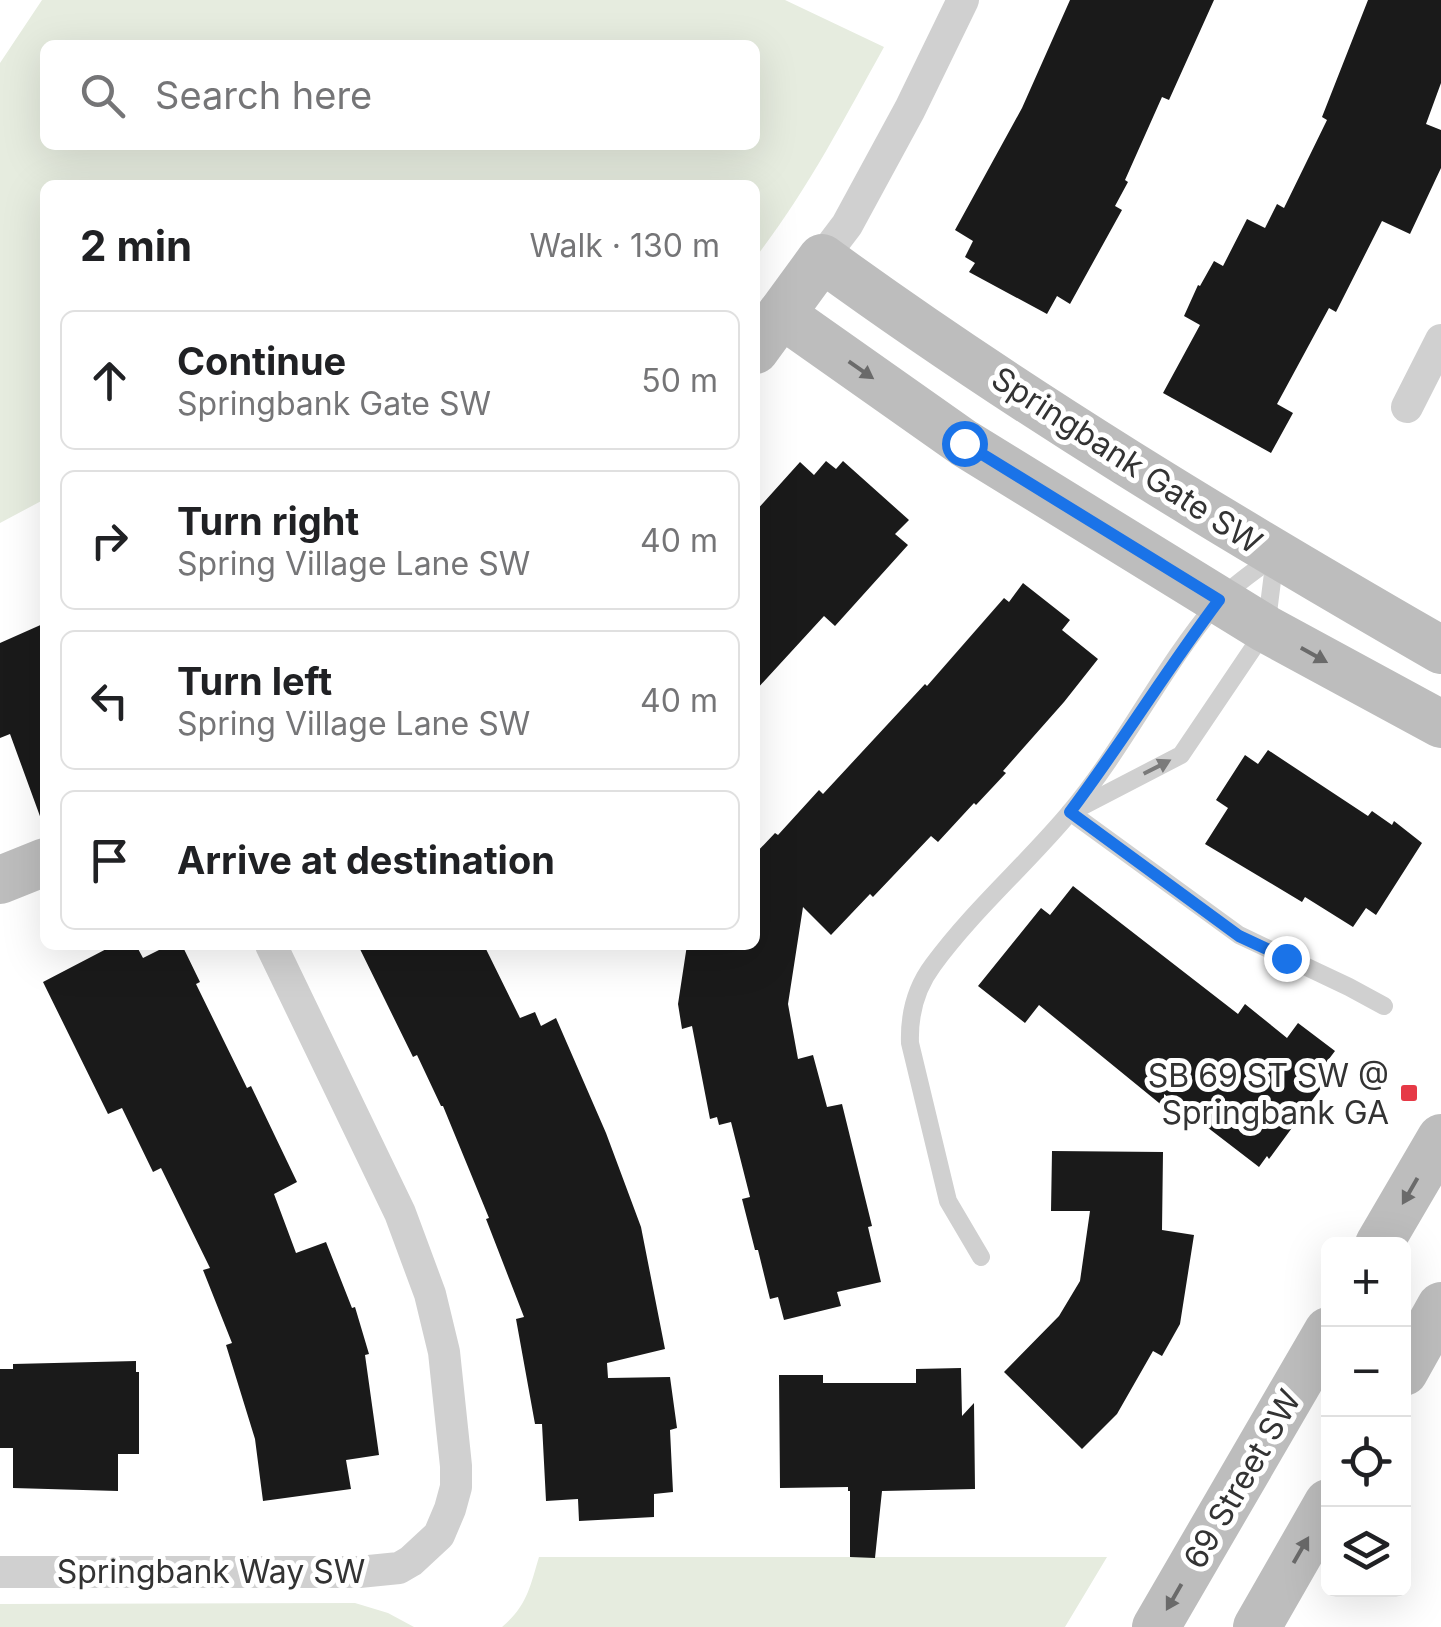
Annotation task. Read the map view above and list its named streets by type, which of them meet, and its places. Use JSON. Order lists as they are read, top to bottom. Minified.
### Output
{"streets":{"street":["Springbank Gate SW","69 Street SW","Springbank Way SW"]},"places":{"transit":["SB 69 ST SW @ Springbank GA"]},"page":{"search":"Search here","heading":["2 min","Walk · 130 m"],"list":[["Continue","Springbank Gate SW","50 m"],["Turn right","Spring Village Lane SW","40 m"],["Turn left","Spring Village Lane SW","40 m"],"Arrive at destination"],"map_buttons":["+","−"]}}
